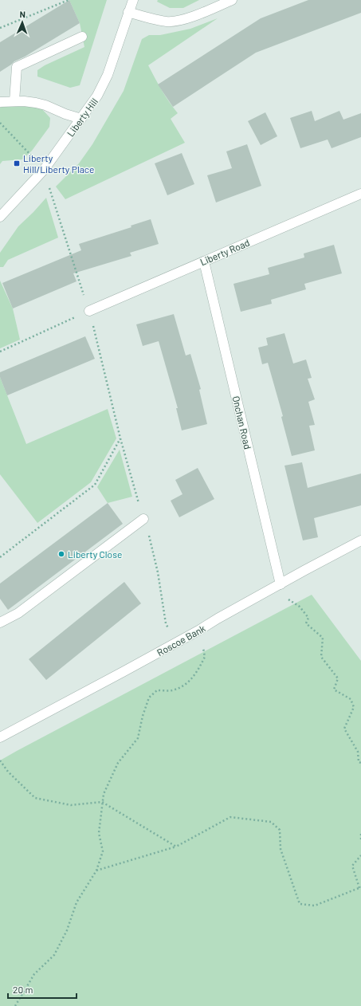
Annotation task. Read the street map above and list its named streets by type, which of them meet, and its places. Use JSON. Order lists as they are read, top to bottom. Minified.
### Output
{"streets":{"street":["Liberty Hill","Liberty Road","Onchan Road","Roscoe Bank"]},"crossings":[["Liberty Road","Onchan Road"],["Onchan Road","Roscoe Bank"]],"places":{"transit":["Liberty Hill/Liberty Place"],"other":["Liberty Close"]},"scale_bar":"20 m","north":"top"}
